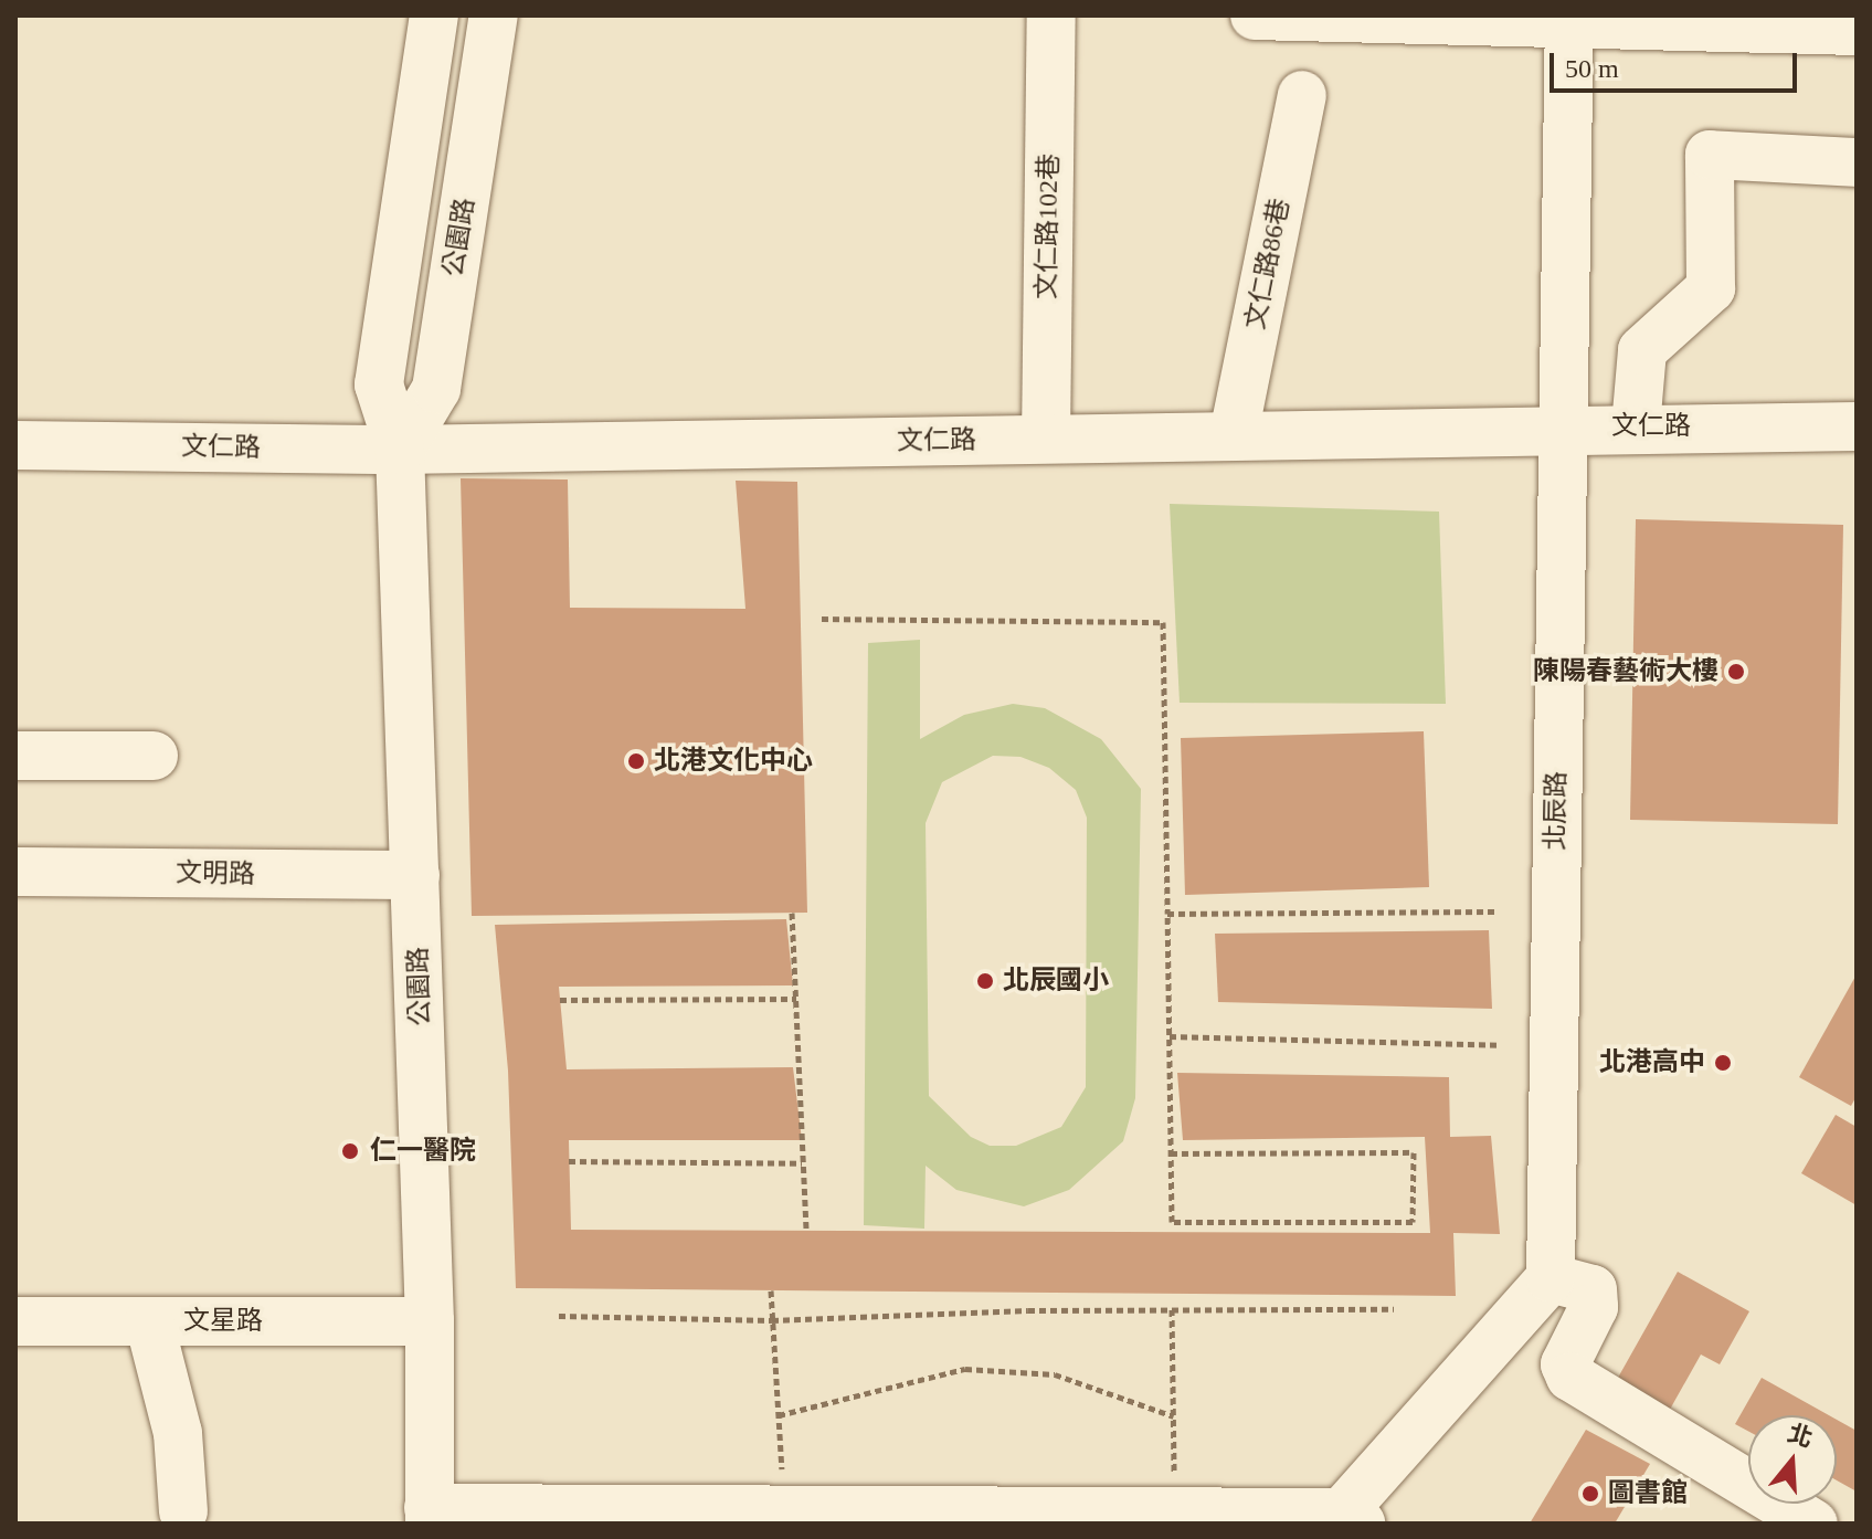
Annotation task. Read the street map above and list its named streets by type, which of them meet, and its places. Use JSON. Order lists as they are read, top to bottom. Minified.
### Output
{"streets":{"street":["文仁路102巷","公園路","文仁路86巷","文仁路","北辰路","文明路","文星路"]},"crossings":[["文仁路102巷","文仁路"],["公園路","文仁路"],["公園路","文明路"],["公園路","文星路"],["文仁路86巷","文仁路"],["文仁路","北辰路"]],"places":["陳陽春藝術大樓","北港文化中心","北辰國小","北港高中","仁一醫院","圖書館"],"scale_bar":"50 m","north":"top"}
